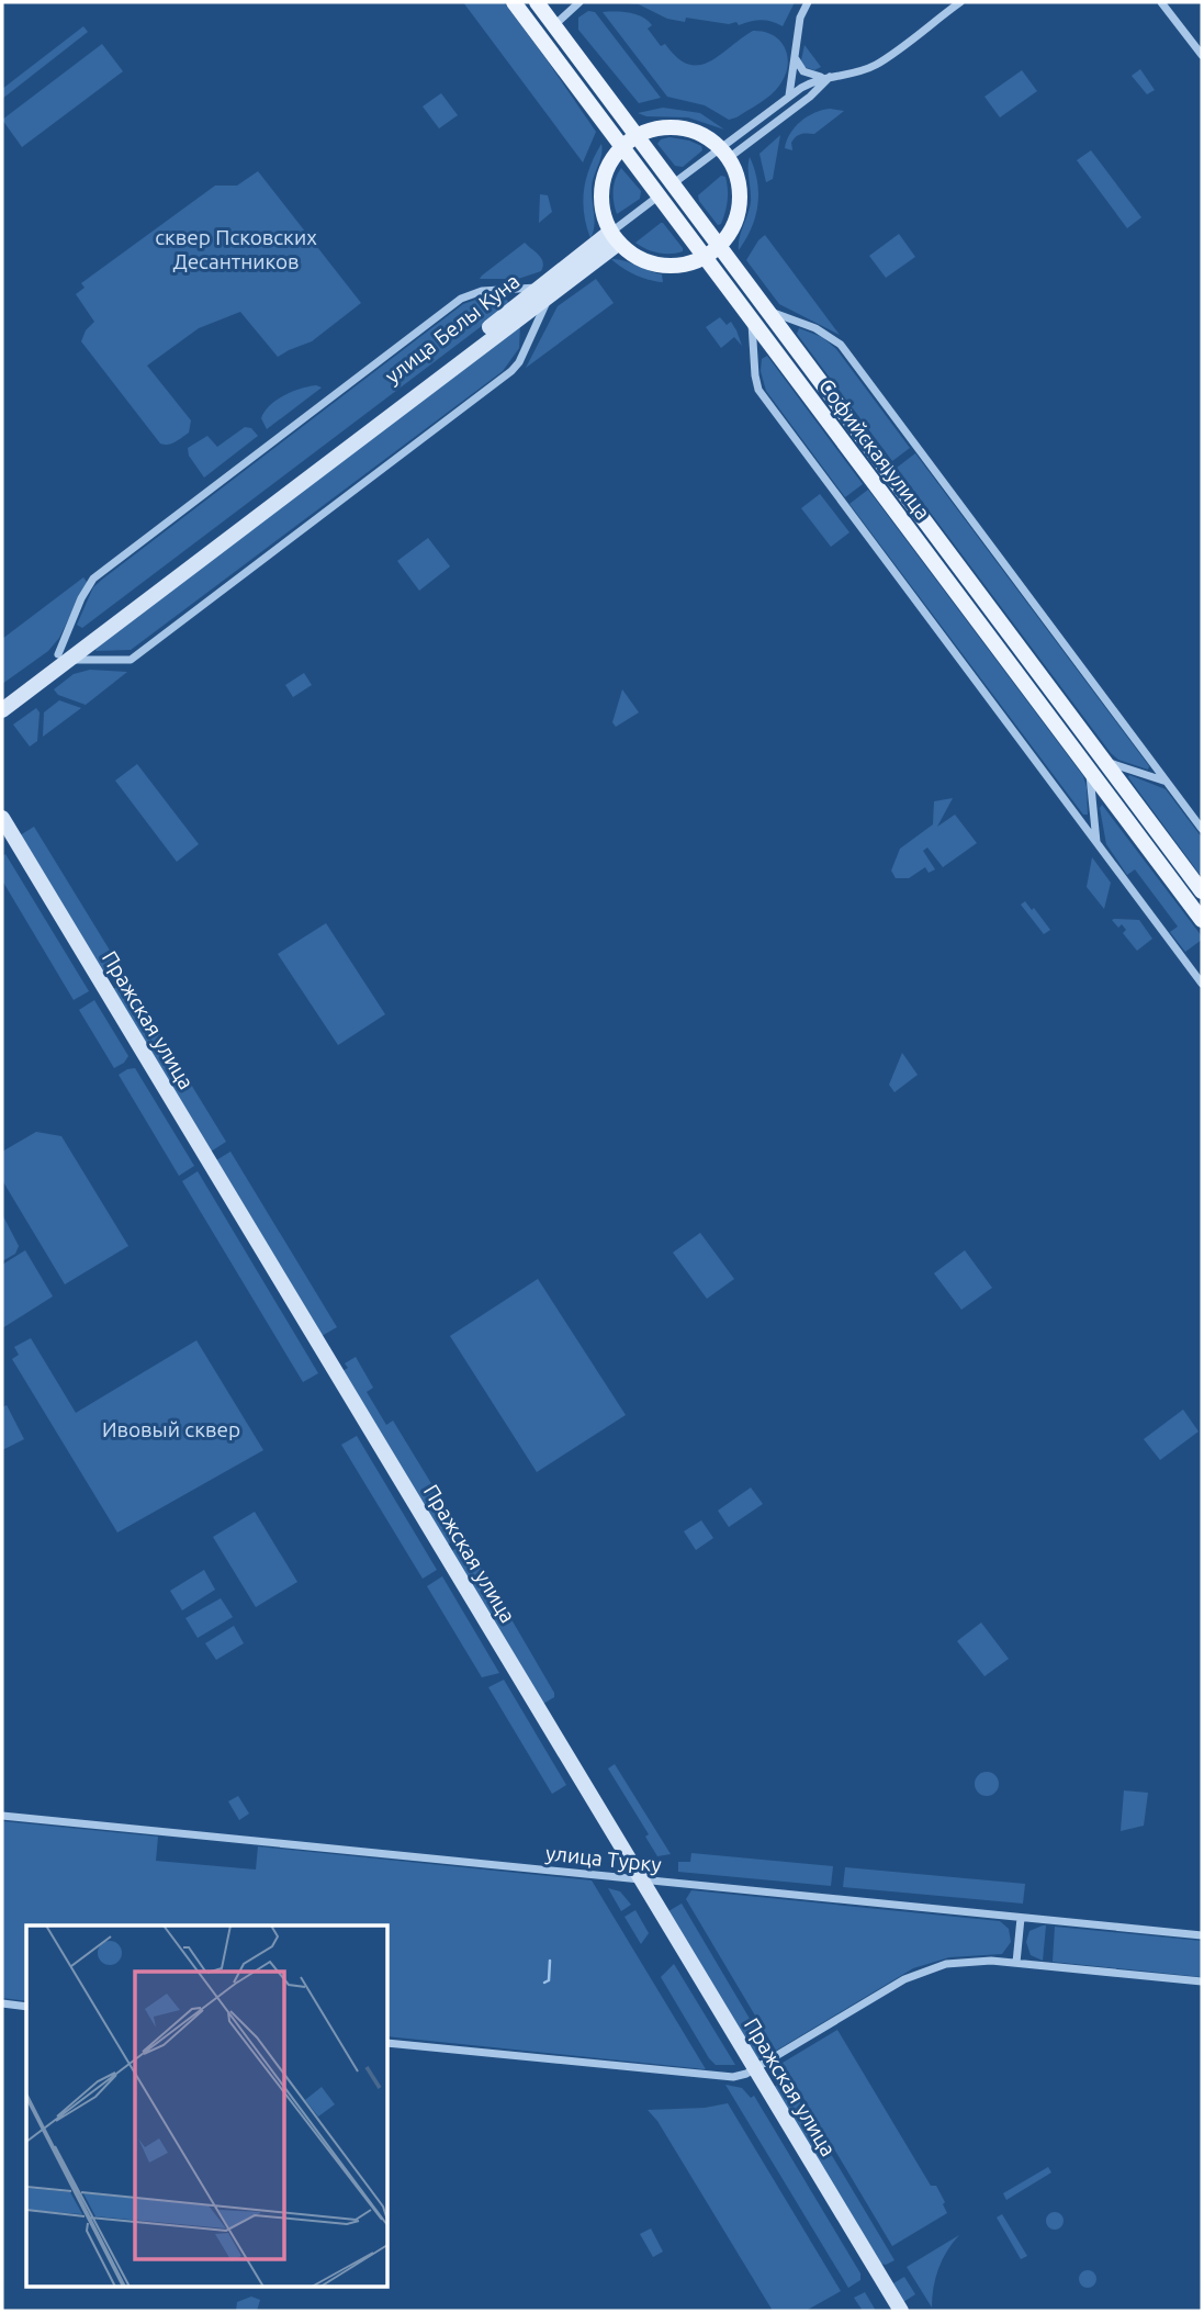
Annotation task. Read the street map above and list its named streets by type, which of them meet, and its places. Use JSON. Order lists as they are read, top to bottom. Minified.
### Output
{"streets":{"main road":["Софийская улица"],"street":["улица Белы Куна","Пражская улица","улица Турку"]},"crossings":[["улица Белы Куна","Софийская улица"],["Пражская улица","улица Турку"]],"parks":["сквер Псковских Десантников","Ивовый сквер"]}
